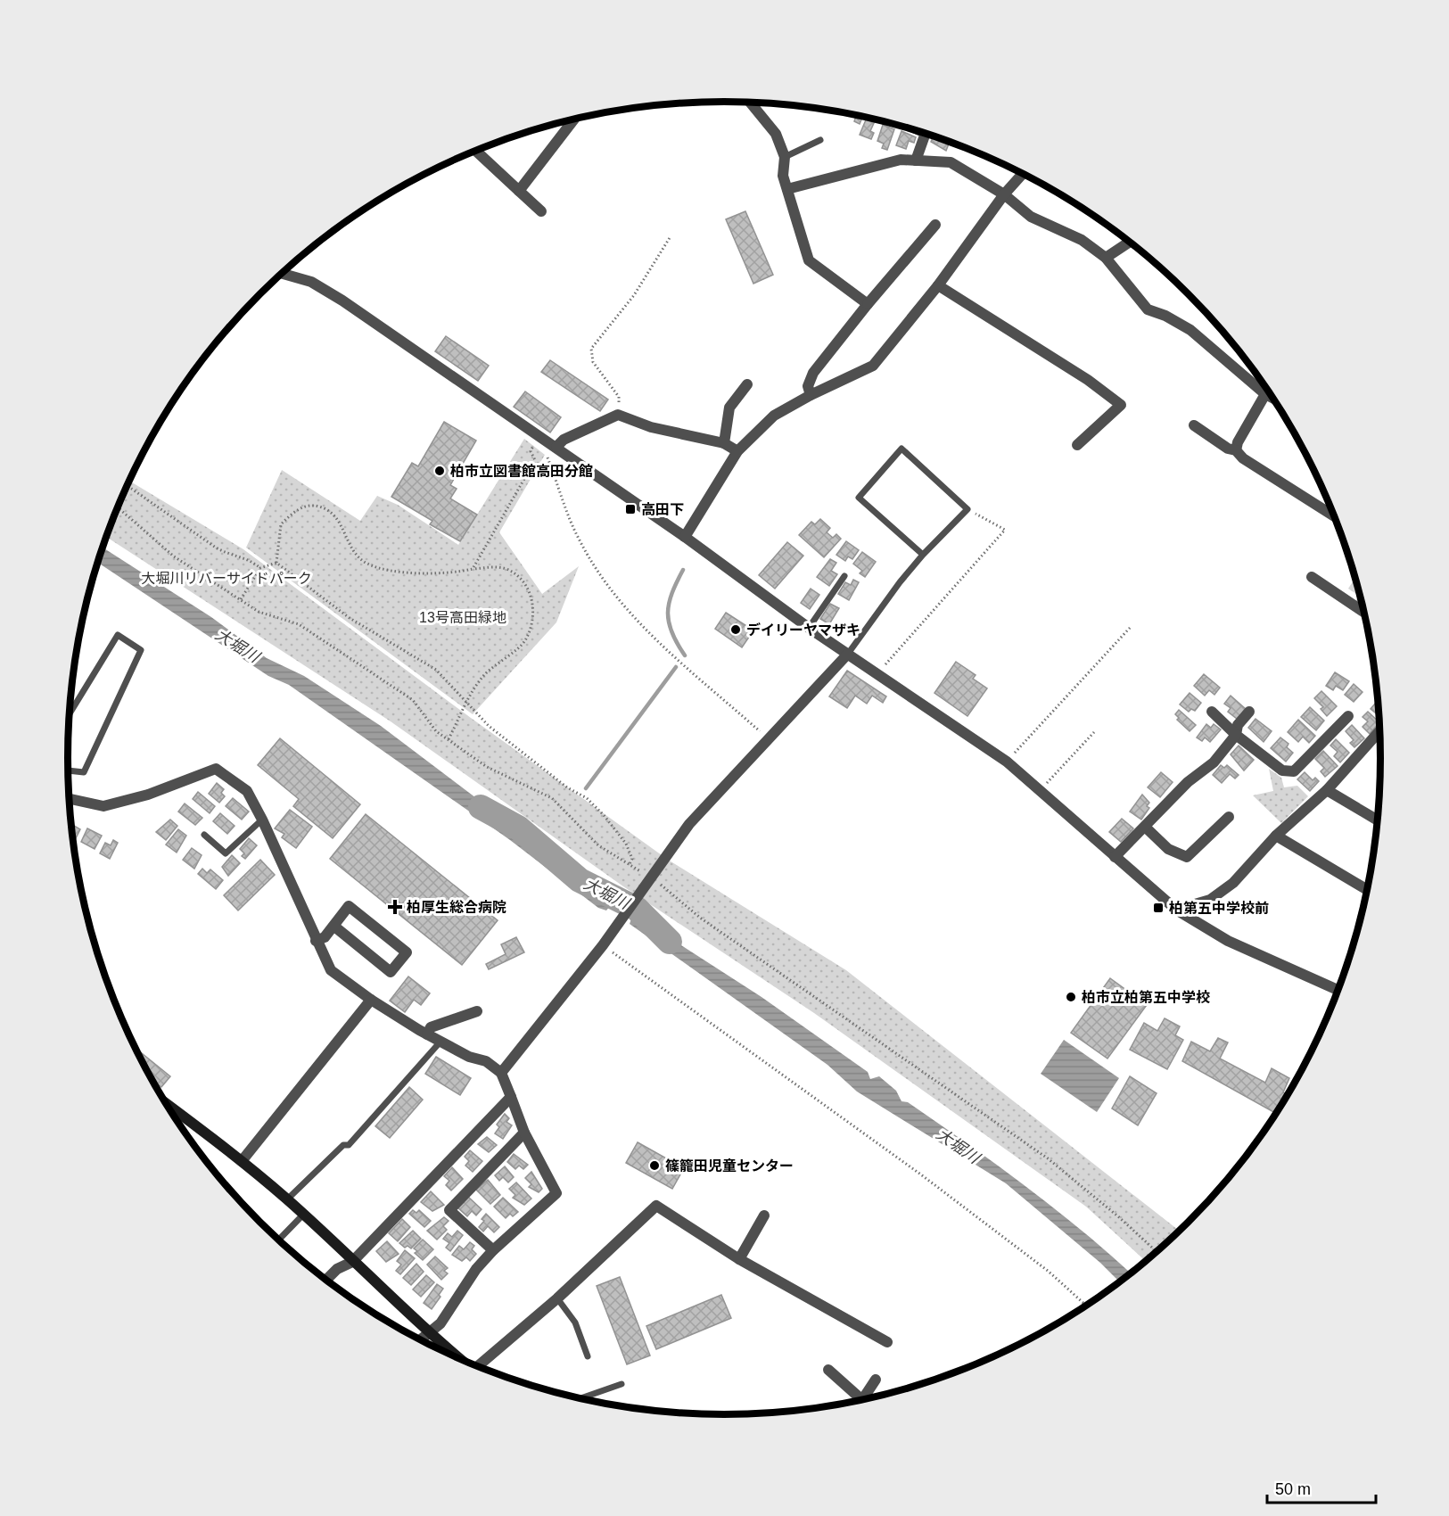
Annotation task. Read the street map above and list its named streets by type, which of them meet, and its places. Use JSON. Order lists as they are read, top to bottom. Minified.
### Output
{"water":["大堀川"],"parks":["大堀川リバーサイドパーク","13号高田緑地"],"places":{"other":["柏市立図書館高田分館","デイリーヤマザキ","柏市立柏第五中学校","篠籠田児童センター"],"transit":["高田下","柏第五中学校前"],"health":["柏厚生総合病院"]},"scale_bar":"50 m"}
